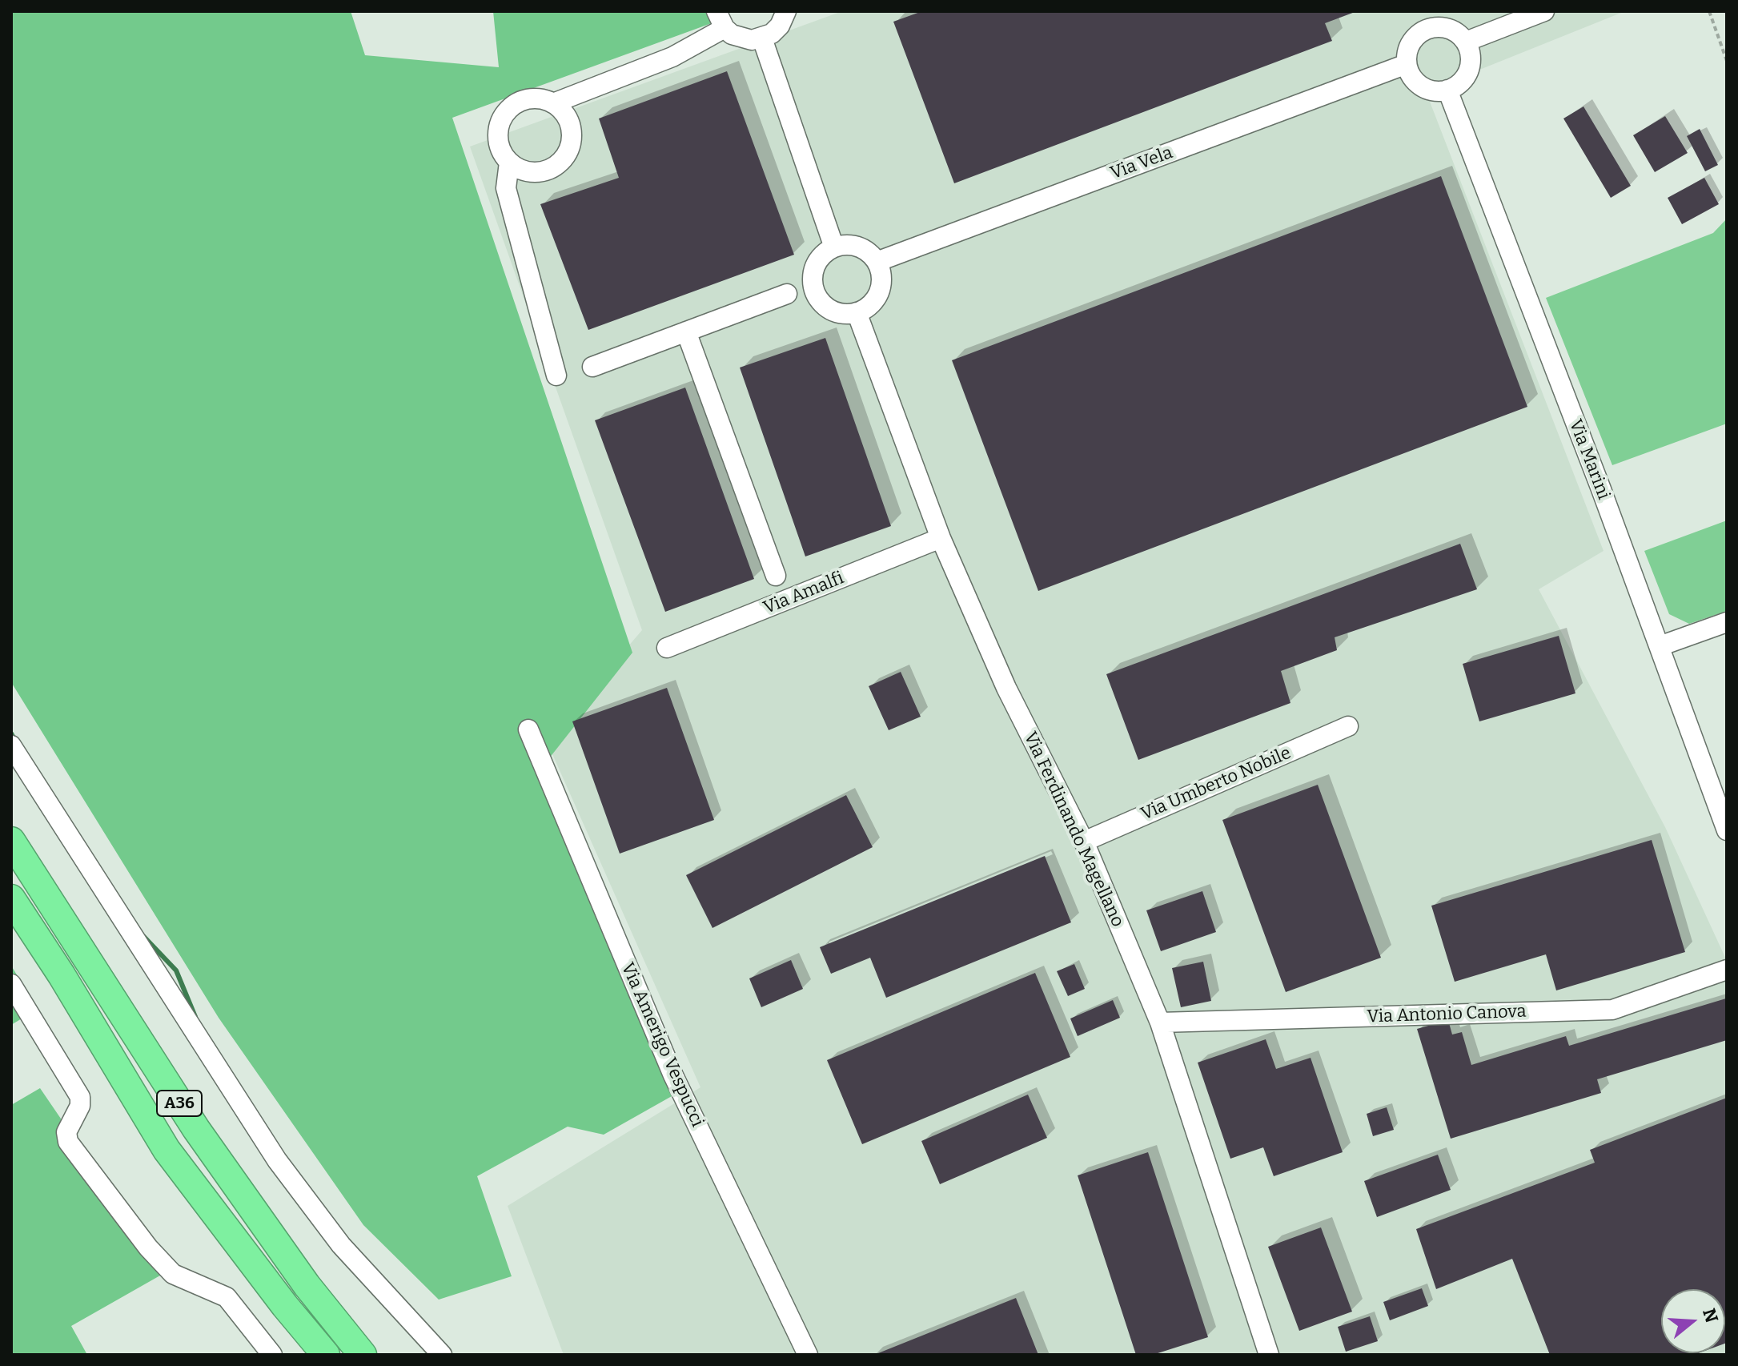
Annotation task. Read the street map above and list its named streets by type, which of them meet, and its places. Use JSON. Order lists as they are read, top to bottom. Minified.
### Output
{"streets":{"highway":["A36"],"street":["Via Vela","Via Marini","Via Amalfi","Via Umberto Nobile","Via Ferdinando Magellano","Via Antonio Canova","Via Amerigo Vespucci"]},"crossings":[["Via Vela","Via Marini"],["Via Vela","Via Ferdinando Magellano"],["Via Amalfi","Via Ferdinando Magellano"],["Via Umberto Nobile","Via Ferdinando Magellano"],["Via Ferdinando Magellano","Via Antonio Canova"]],"north":"right"}
